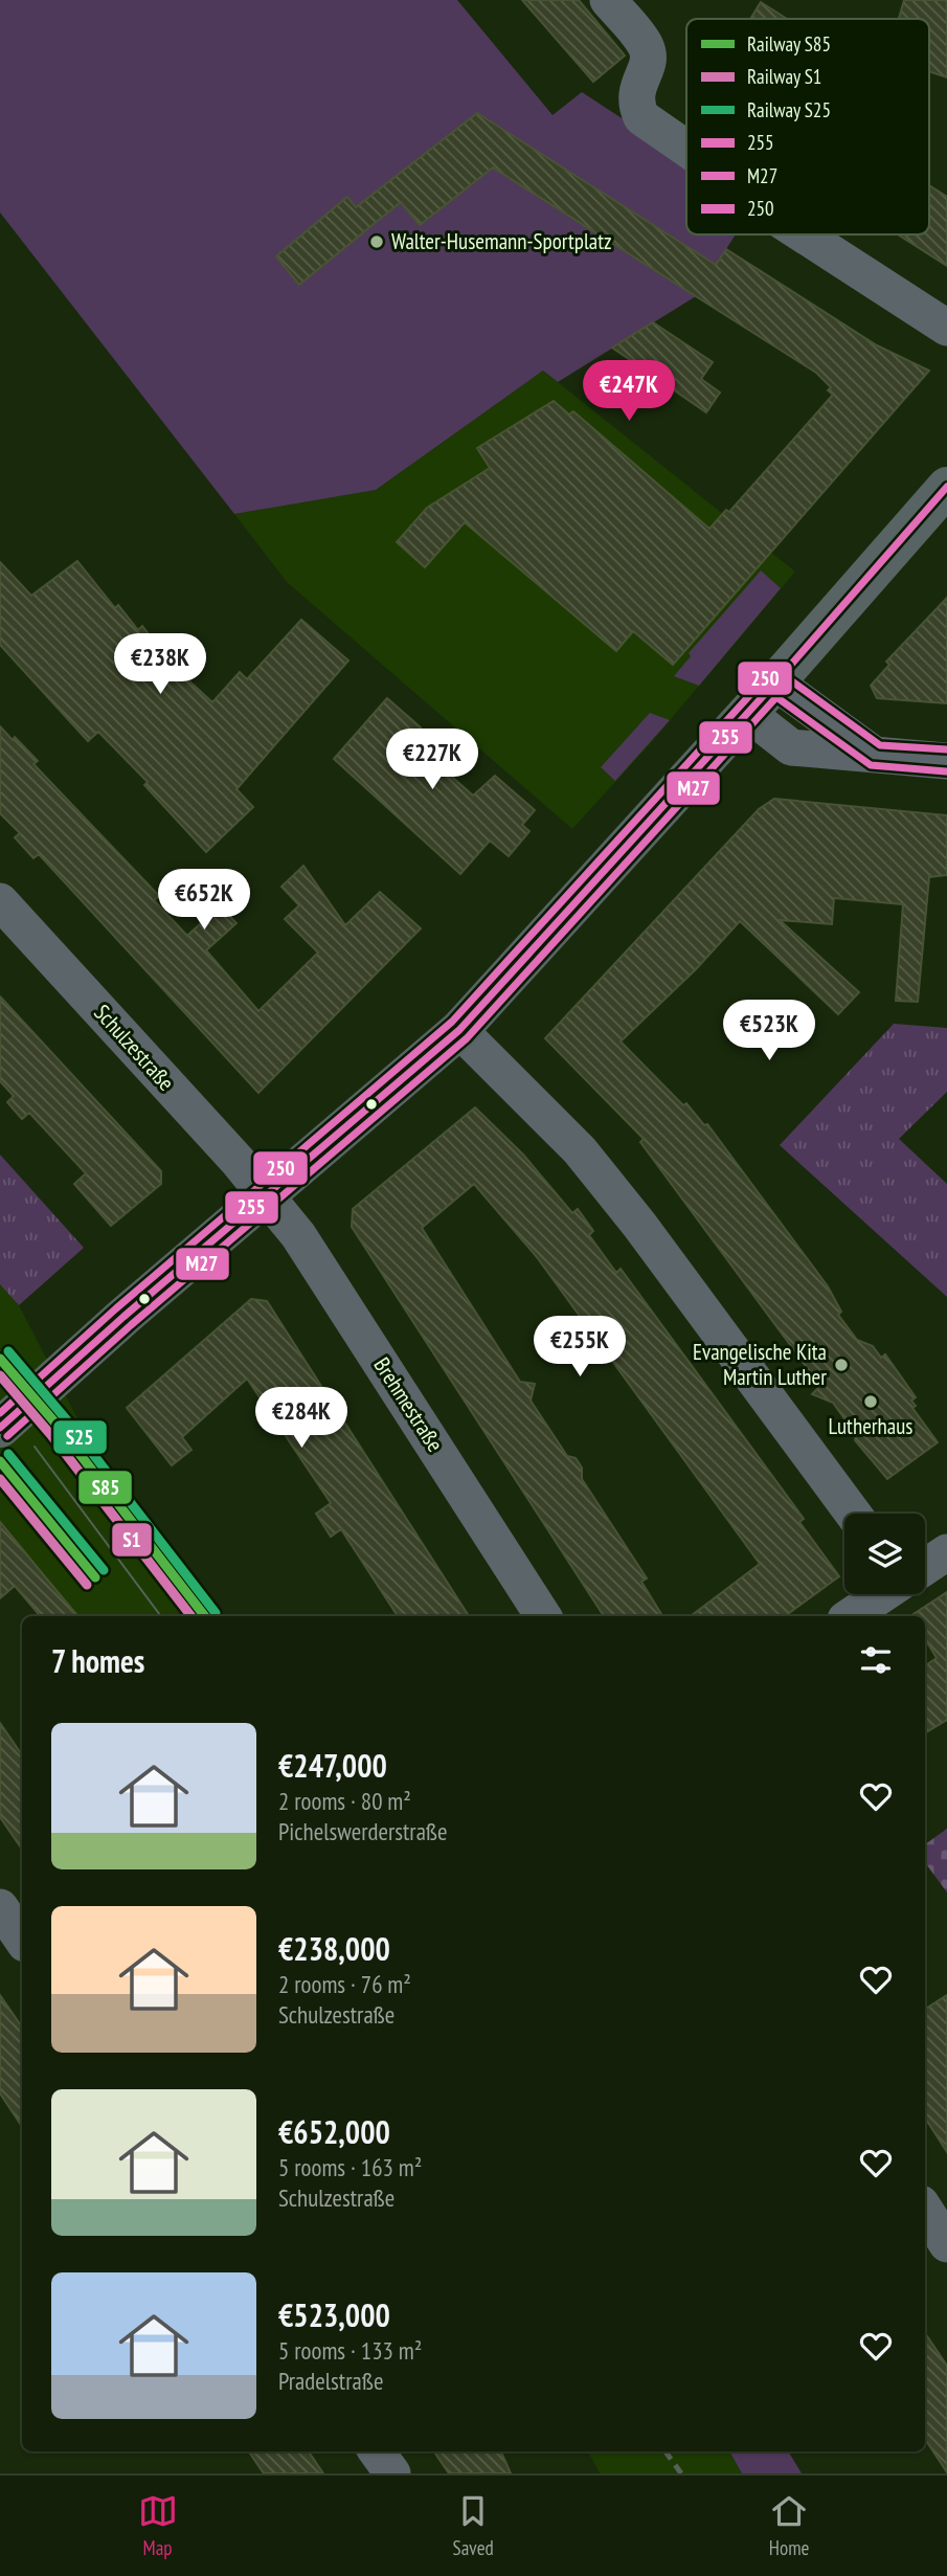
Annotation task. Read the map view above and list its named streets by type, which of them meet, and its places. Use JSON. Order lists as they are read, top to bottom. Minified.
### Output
{"streets":{"street":["Schulzestraße","Brehmestraße"]},"crossings":[["Schulzestraße","Brehmestraße"]],"places":["Walter-Husemann-Sportplatz","Evangelische Kita Martin Luther","Lutherhaus"],"lines":["transit line 255","transit line 250","transit line M27","rail line S25","rail line S85","rail line S1"],"legend":["Railway S85","Railway S1","Railway S25","255","M27","250"],"page":{"price":["€247K","€238K","€227K","€652K","€523K","€255K","€284K"],"heading":"7 homes","list":[{"name":"€247,000","note":"2 rooms · 80 m² · Pichelswerderstraße"},{"name":"€238,000","note":"2 rooms · 76 m² · Schulzestraße"},{"name":"€652,000","note":"5 rooms · 163 m² · Schulzestraße"},{"name":"€523,000","note":"5 rooms · 133 m² · Pradelstraße"}],"tabs":["Map","Saved","Home"]}}
